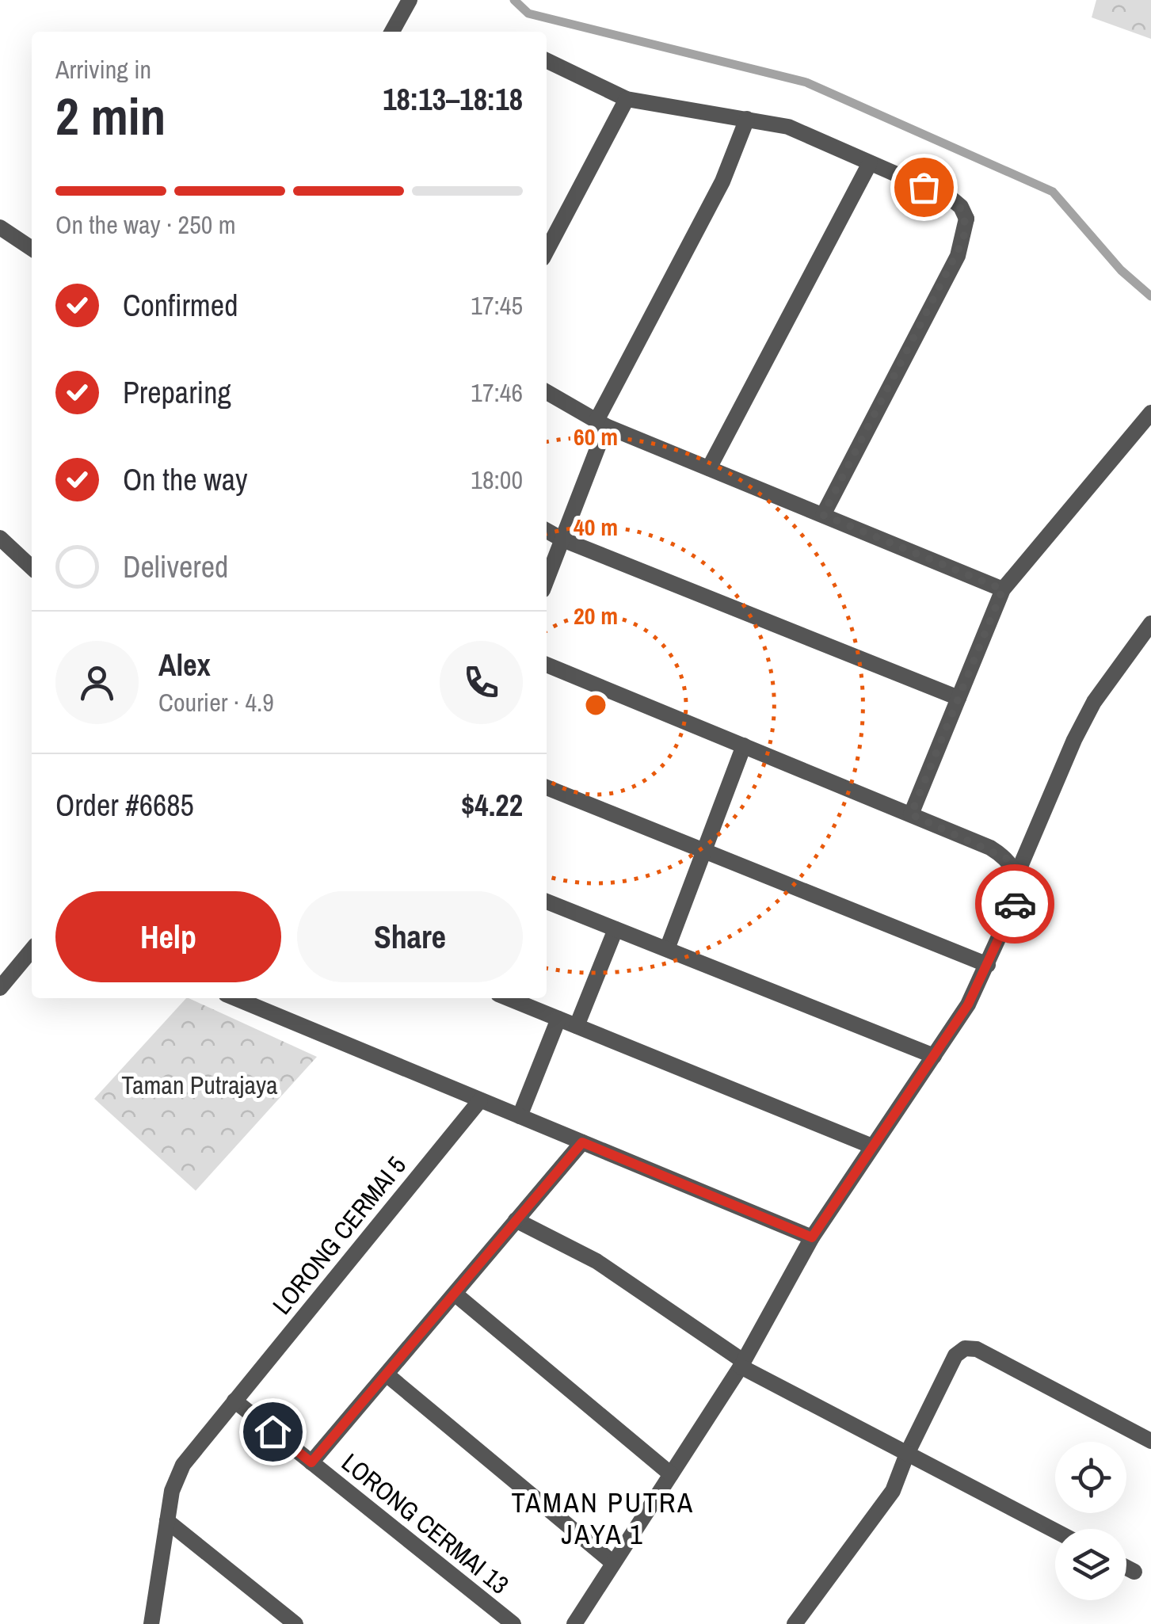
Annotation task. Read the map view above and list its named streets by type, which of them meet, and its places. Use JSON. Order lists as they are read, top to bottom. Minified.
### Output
{"streets":{"street":["LORONG CERMAI 5","LORONG CERMAI 13"]},"crossings":[["LORONG CERMAI 5","LORONG CERMAI 13"]],"districts":["TAMAN PUTRA JAYA 1"],"parks":["Taman Putrajaya"],"page":{"heading":["2 min","Arriving in","18:13–18:18"],"panel":["Alex","Courier · 4.9","Order #6685","$4.22"],"bar":"On the way · 250 m","list":[["Confirmed","17:45"],["Preparing","17:46"],["On the way","18:00"],"Delivered"],"buttons":["Help","Share"]},"rings":["60 m","40 m","20 m"]}
